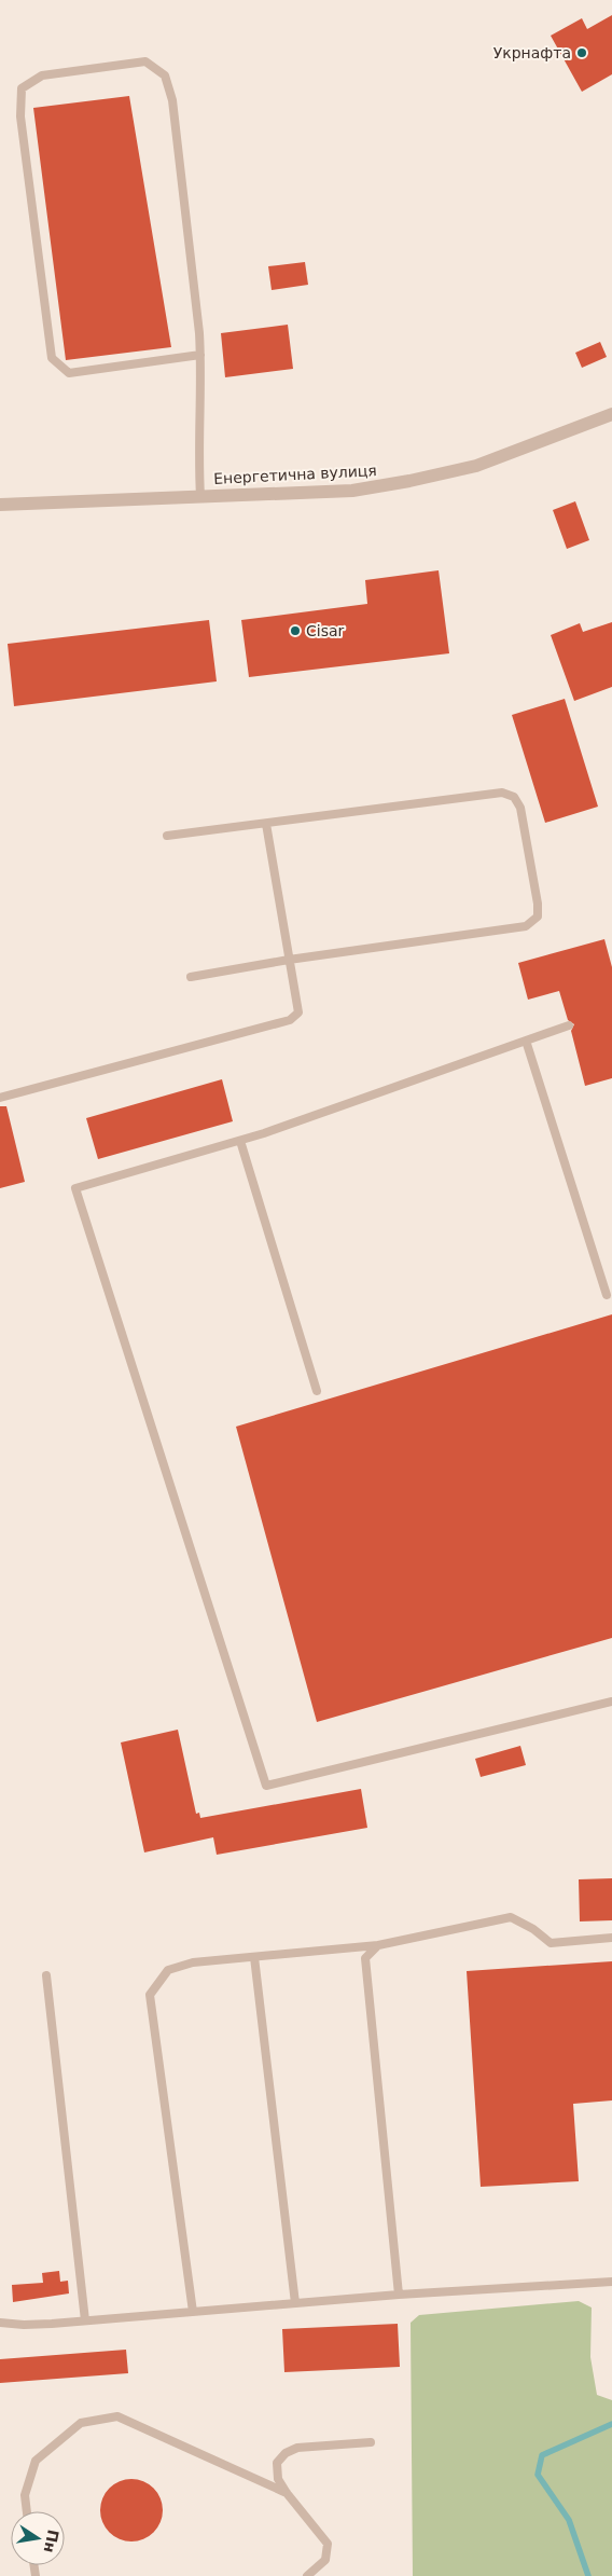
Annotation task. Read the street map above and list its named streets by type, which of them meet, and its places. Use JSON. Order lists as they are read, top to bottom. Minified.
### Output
{"streets":{"street":["Енергетична вулиця"]},"places":["Укрнафта","Cisar"],"north":"right"}
